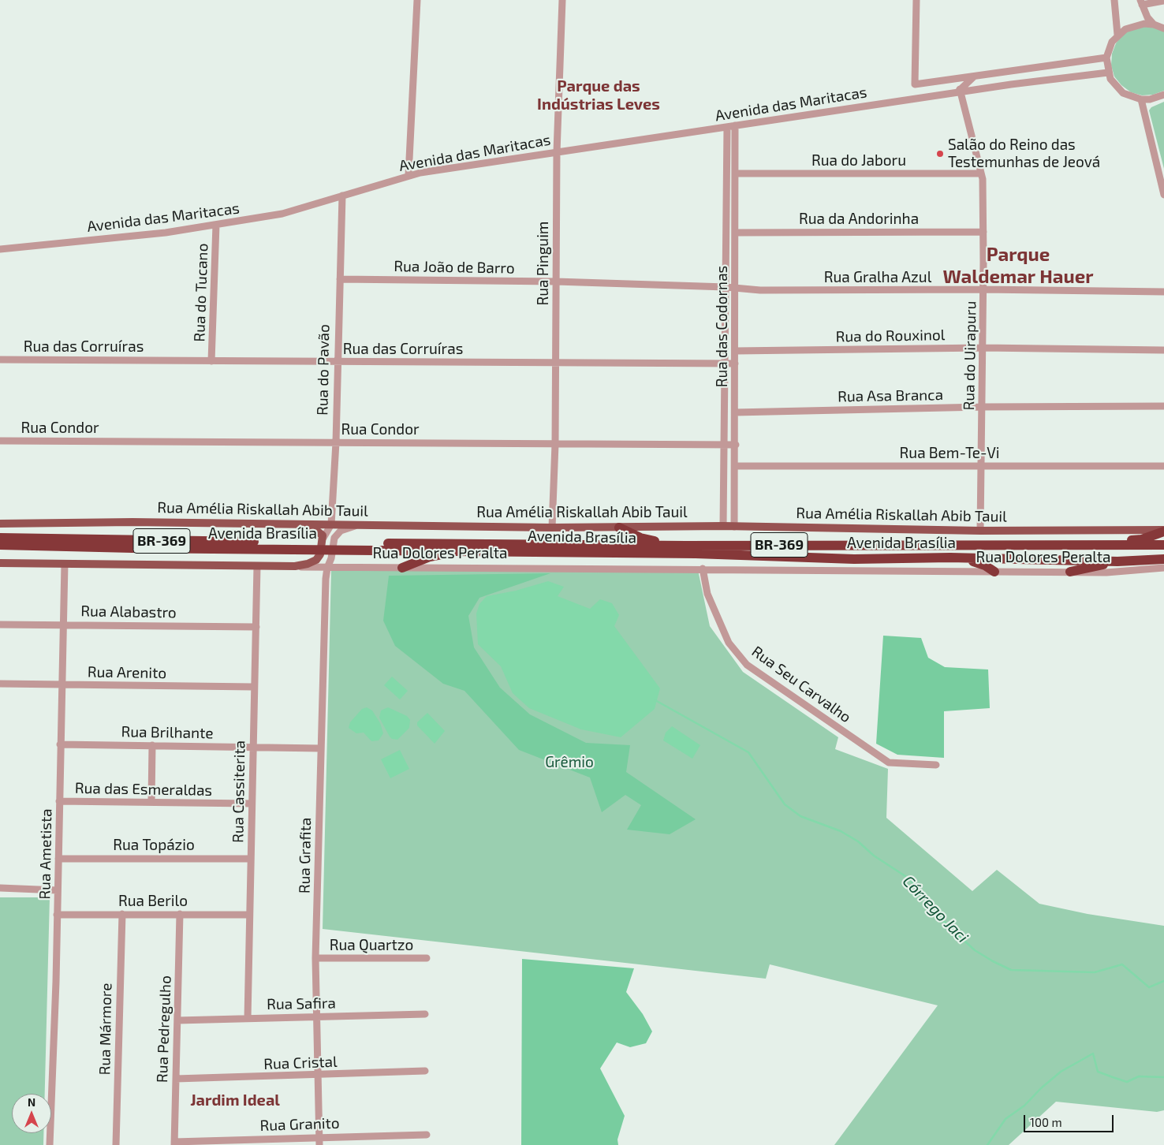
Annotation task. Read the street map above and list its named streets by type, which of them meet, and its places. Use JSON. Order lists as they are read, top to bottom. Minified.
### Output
{"streets":{"highway":["Avenida Brasília","BR-369"],"main road":["Rua Amélia Riskallah Abib Tauil","Rua Dolores Peralta"],"street":["Avenida das Maritacas","Rua do Jaboru","Rua da Andorinha","Rua Pinguim","Rua João de Barro","Rua Gralha Azul","Rua do Tucano","Rua das Codornas","Rua do Rouxinol","Rua das Corruíras","Rua do Uirapuru","Rua do Pavão","Rua Asa Branca","Rua Condor","Rua Bem-Te-Vi","Rua Alabastro","Rua Arenito","Rua Seu Carvalho","Rua Brilhante","Rua das Esmeraldas","Rua Cassiterita","Rua Topázio","Rua Ametista","Rua Grafita","Rua Berilo","Rua Quartzo","Rua Safira","Rua Mármore","Rua Pedregulho","Rua Cristal","Rua Granito"]},"crossings":[["Avenida das Maritacas","Rua Pinguim"],["Avenida das Maritacas","Rua do Tucano"],["Avenida das Maritacas","Rua das Codornas"],["Avenida das Maritacas","Rua do Uirapuru"],["Avenida das Maritacas","Rua do Pavão"],["Rua do Jaboru","Rua das Codornas"],["Rua do Jaboru","Rua do Uirapuru"],["Rua da Andorinha","Rua das Codornas"],["Rua da Andorinha","Rua do Uirapuru"],["Rua Pinguim","Rua João de Barro"],["Rua Pinguim","Rua das Corruíras"],["Rua Pinguim","Rua Condor"],["Rua Pinguim","Rua Amélia Riskallah Abib Tauil"],["Rua João de Barro","Rua Gralha Azul"],["Rua João de Barro","Rua das Codornas"],["Rua João de Barro","Rua do Pavão"],["Rua Gralha Azul","Rua das Codornas"],["Rua Gralha Azul","Rua do Uirapuru"],["Rua do Tucano","Rua das Corruíras"],["Rua das Codornas","Rua do Rouxinol"],["Rua das Codornas","Rua das Corruíras"],["Rua das Codornas","Rua Asa Branca"],["Rua das Codornas","Rua Condor"],["Rua das Codornas","Rua Bem-Te-Vi"],["Rua das Codornas","Rua Amélia Riskallah Abib Tauil"],["Rua do Rouxinol","Rua do Uirapuru"],["Rua das Corruíras","Rua do Pavão"],["Rua do Uirapuru","Rua Asa Branca"],["Rua do Uirapuru","Rua Bem-Te-Vi"],["Rua do Uirapuru","Rua Amélia Riskallah Abib Tauil"],["Rua do Pavão","Rua Condor"],["Rua do Pavão","Rua Amélia Riskallah Abib Tauil"],["Rua do Pavão","Avenida Brasília"],["Rua do Pavão","Rua Grafita"],["Avenida Brasília","Rua Grafita"],["Rua Dolores Peralta","Rua Seu Carvalho"],["Rua Dolores Peralta","Rua Cassiterita"],["Rua Dolores Peralta","Rua Ametista"],["Rua Dolores Peralta","Rua Grafita"],["Rua Alabastro","Rua Cassiterita"],["Rua Alabastro","Rua Ametista"],["Rua Arenito","Rua Cassiterita"],["Rua Arenito","Rua Ametista"],["Rua Brilhante","Rua Cassiterita"],["Rua Brilhante","Rua Ametista"],["Rua Brilhante","Rua Grafita"],["Rua das Esmeraldas","Rua Cassiterita"],["Rua das Esmeraldas","Rua Ametista"],["Rua Cassiterita","Rua Topázio"],["Rua Cassiterita","Rua Berilo"],["Rua Cassiterita","Rua Safira"],["Rua Topázio","Rua Ametista"],["Rua Ametista","Rua Berilo"],["Rua Grafita","Rua Quartzo"],["Rua Grafita","Rua Safira"],["Rua Grafita","Rua Cristal"],["Rua Grafita","Rua Granito"],["Rua Berilo","Rua Mármore"],["Rua Berilo","Rua Pedregulho"],["Rua Safira","Rua Pedregulho"],["Rua Pedregulho","Rua Cristal"],["Rua Pedregulho","Rua Granito"]],"districts":["Parque das Indústrias Leves","Parque Waldemar Hauer","Jardim Ideal"],"water":["Córrego Jaci"],"parks":["Grêmio"],"places":["Salão do Reino das Testemunhas de Jeová"],"scale_bar":"100 m","north":"top"}
